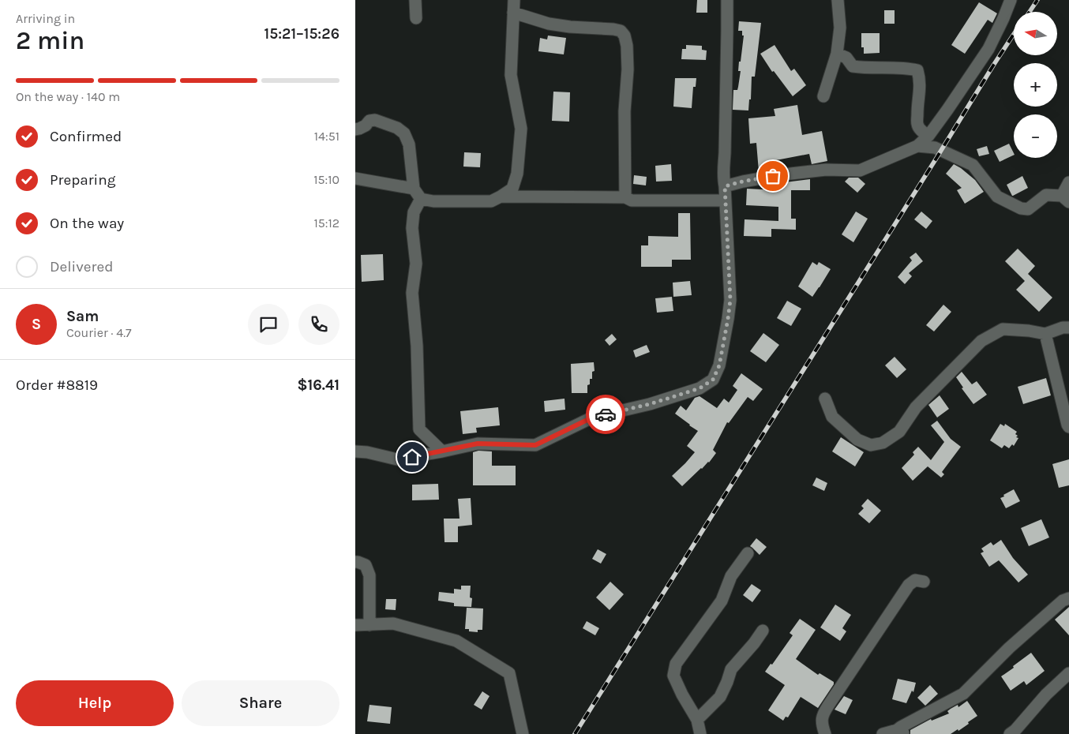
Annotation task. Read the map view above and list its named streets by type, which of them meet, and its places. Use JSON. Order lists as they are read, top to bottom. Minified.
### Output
{"north":"left","page":{"heading":["2 min","Arriving in","15:21–15:26"],"panel":["Sam","Courier · 4.7","Order #8819","$16.41"],"map_buttons":["+","−"],"bar":"On the way · 140 m","list":[["Confirmed","14:51"],["Preparing","15:10"],["On the way","15:12"],"Delivered"],"round":"S","buttons":["Help","Share"]}}
